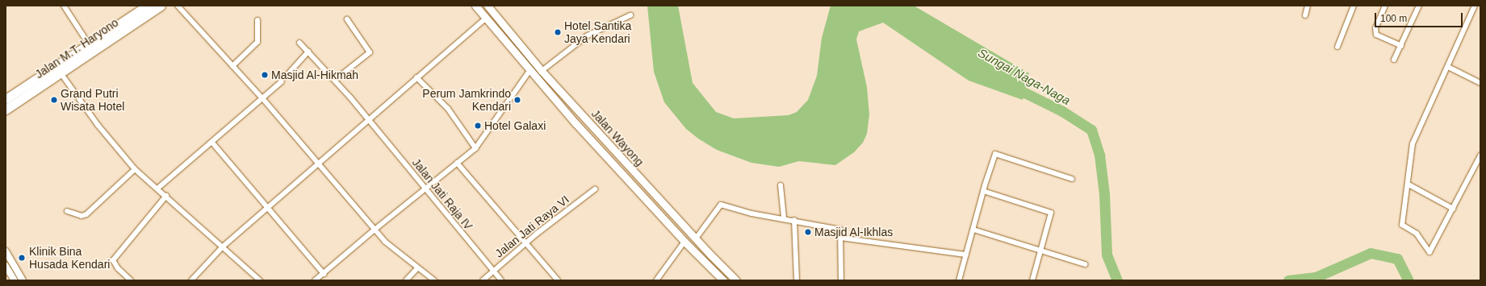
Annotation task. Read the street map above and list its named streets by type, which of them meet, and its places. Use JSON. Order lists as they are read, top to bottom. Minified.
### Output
{"streets":{"highway":["Jalan M.T. Haryono"],"main road":["Jalan Wayong"],"street":["Jalan Jati Raja IV","Jalan Jati Raya VI"]},"crossings":[["Jalan Jati Raja IV","Jalan Jati Raya VI"]],"water":["Sungai Naga-Naga"],"places":["Hotel Santika Jaya Kendari","Masjid Al-Hikmah","Grand Putri Wisata Hotel","Perum Jamkrindo Kendari","Hotel Galaxi","Masjid Al-Ikhlas","Klinik Bina Husada Kendari"],"scale_bar":"100 m"}
